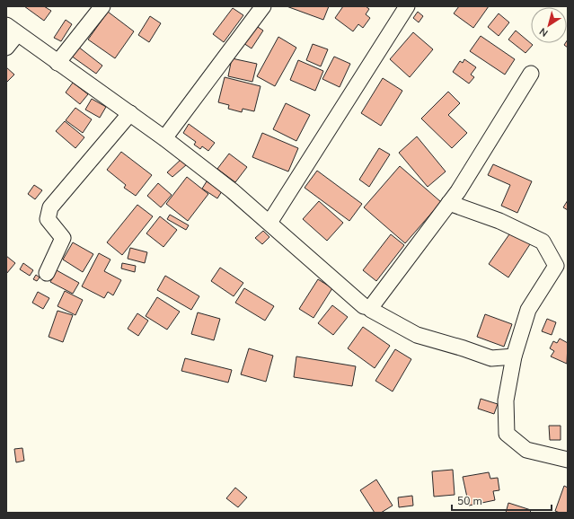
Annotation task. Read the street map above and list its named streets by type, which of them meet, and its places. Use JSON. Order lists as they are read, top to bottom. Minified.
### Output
{"scale_bar":"50 m","north":"bottom left"}
